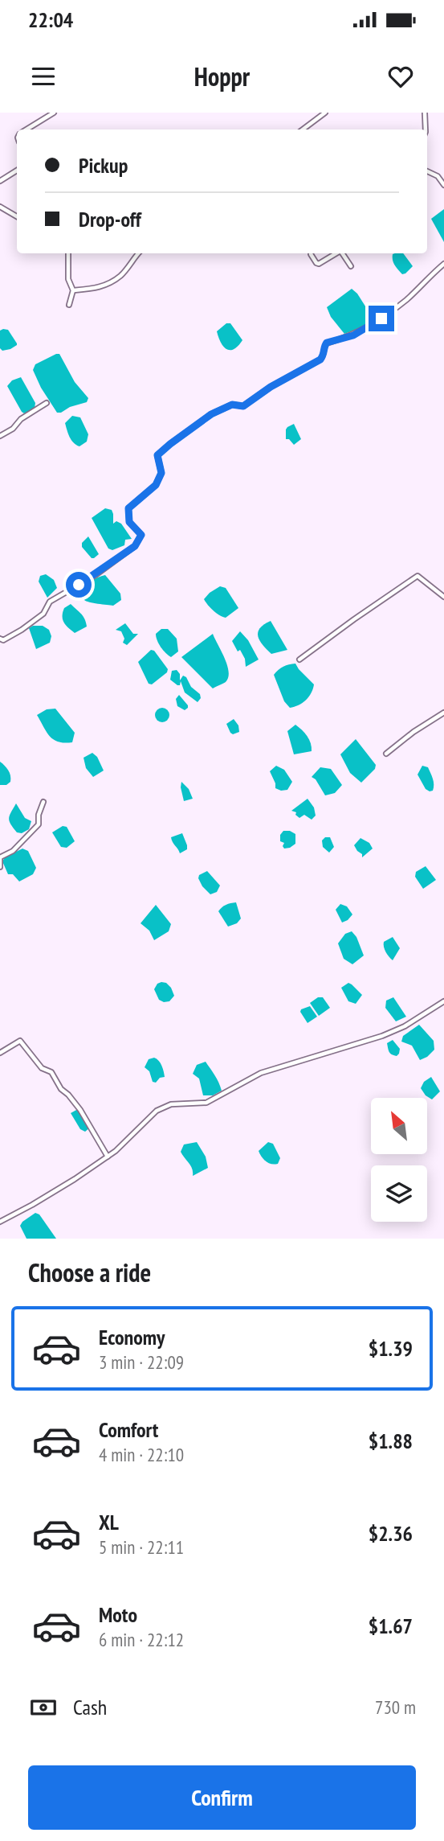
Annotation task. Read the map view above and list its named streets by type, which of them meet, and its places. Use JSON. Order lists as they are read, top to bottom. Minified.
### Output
{"north":"top left","page":{"status":"22:04","header":"Hoppr","banner":["Pickup","Drop-off"],"heading":"Choose a ride","list":[{"name":"Economy","note":"3 min · 22:09","value":"$1.39"},{"name":"Comfort","note":"4 min · 22:10","value":"$1.88"},{"name":"XL","note":"5 min · 22:11","value":"$2.36"},{"name":"Moto","note":"6 min · 22:12","value":"$1.67"}],"pay":["Cash","730 m"],"buttons":"Confirm"}}
